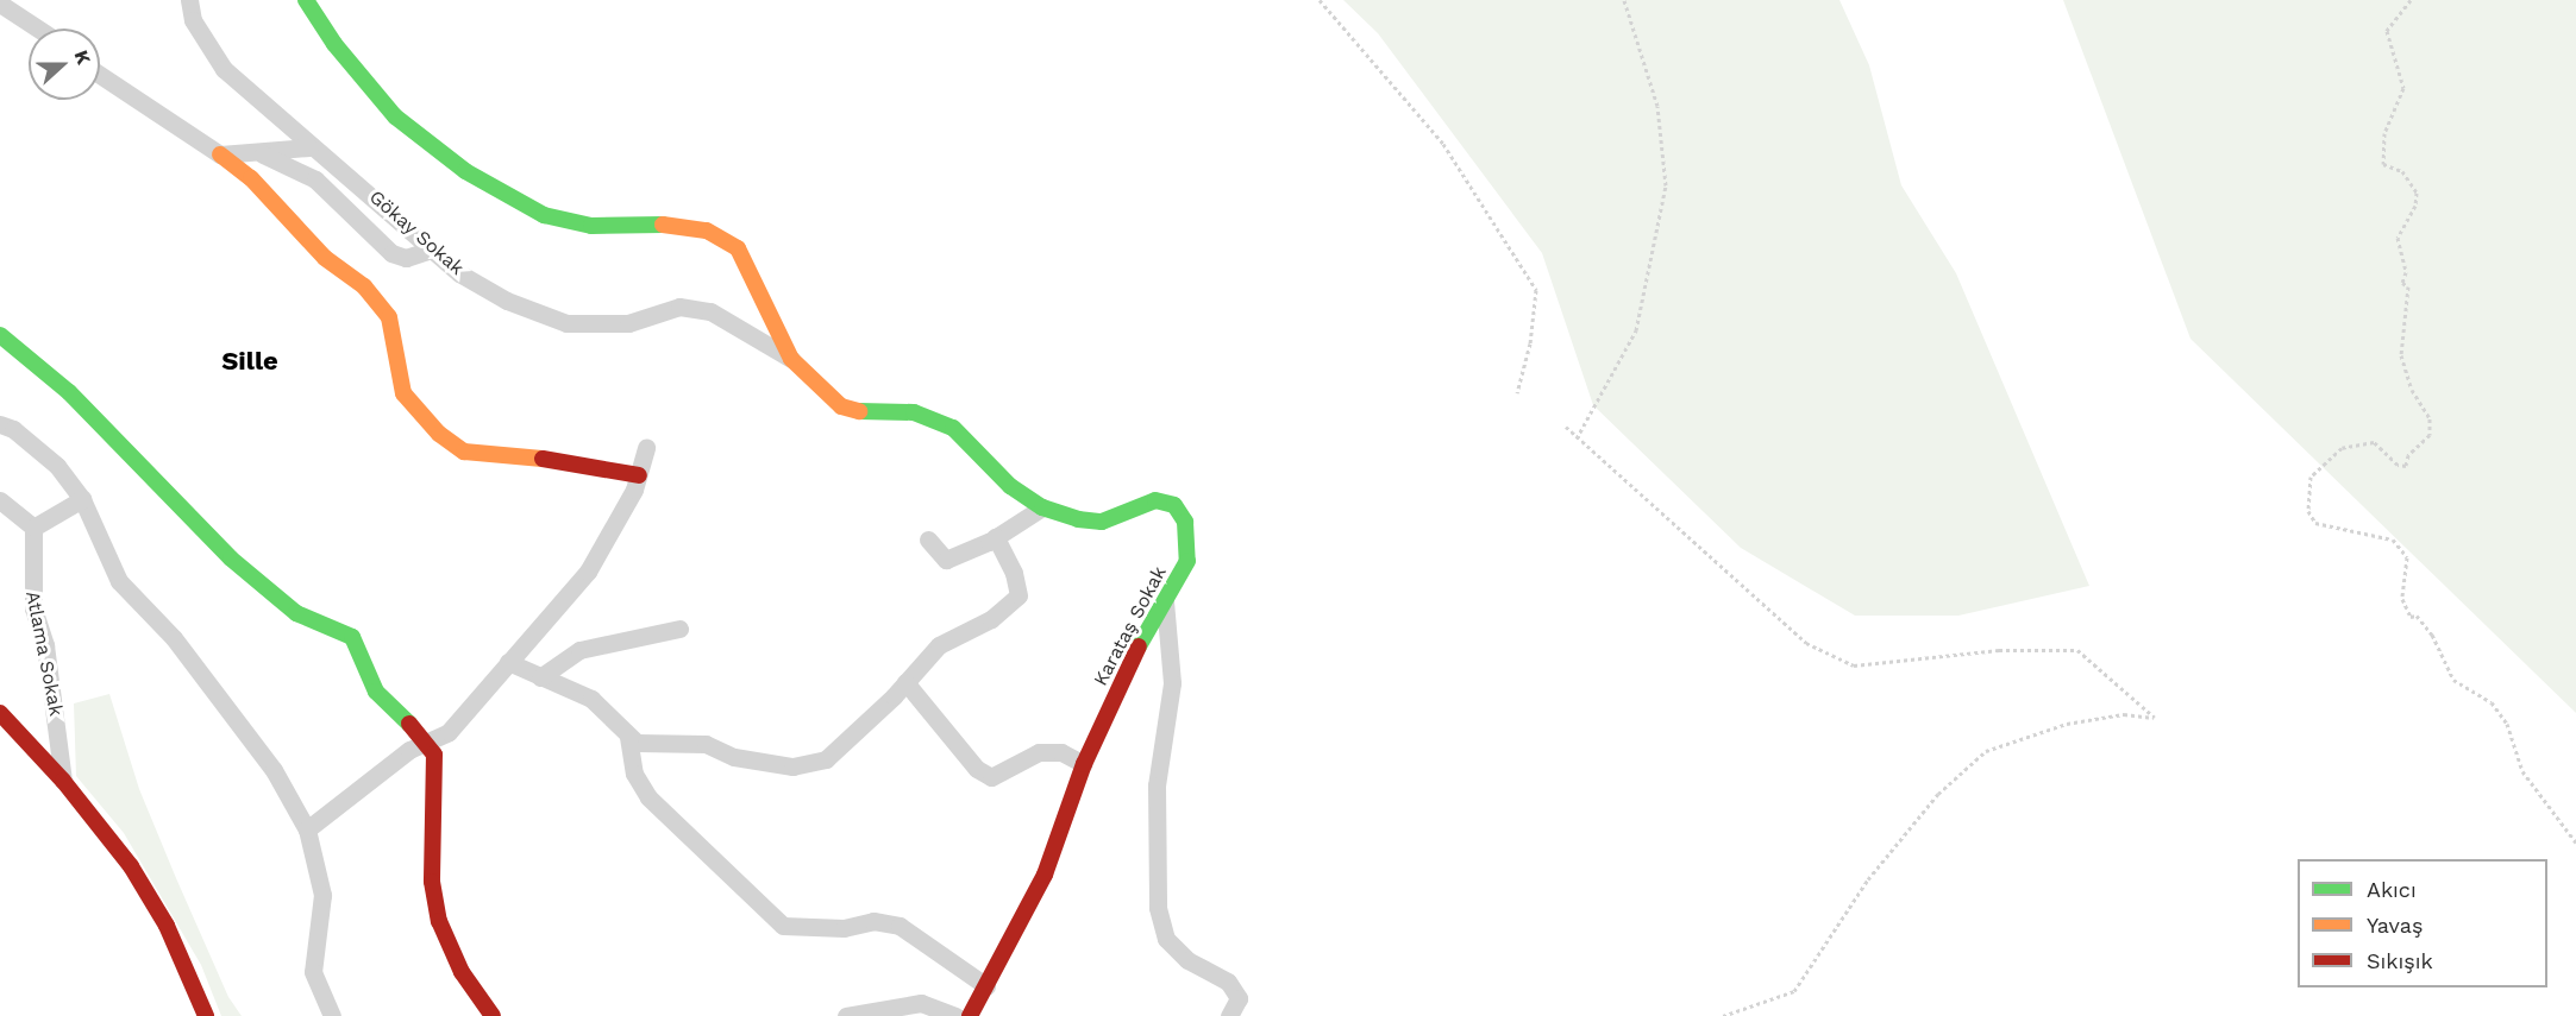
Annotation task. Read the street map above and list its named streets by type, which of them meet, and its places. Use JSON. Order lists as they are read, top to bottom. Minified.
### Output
{"streets":{"street":["Gökay Sokak","Karataş Sokak","Atlama Sokak"]},"crossings":[["Gökay Sokak","Karataş Sokak"]],"districts":["Sille"],"legend":["Akıcı","Yavaş","Sıkışık"],"north":"right"}
